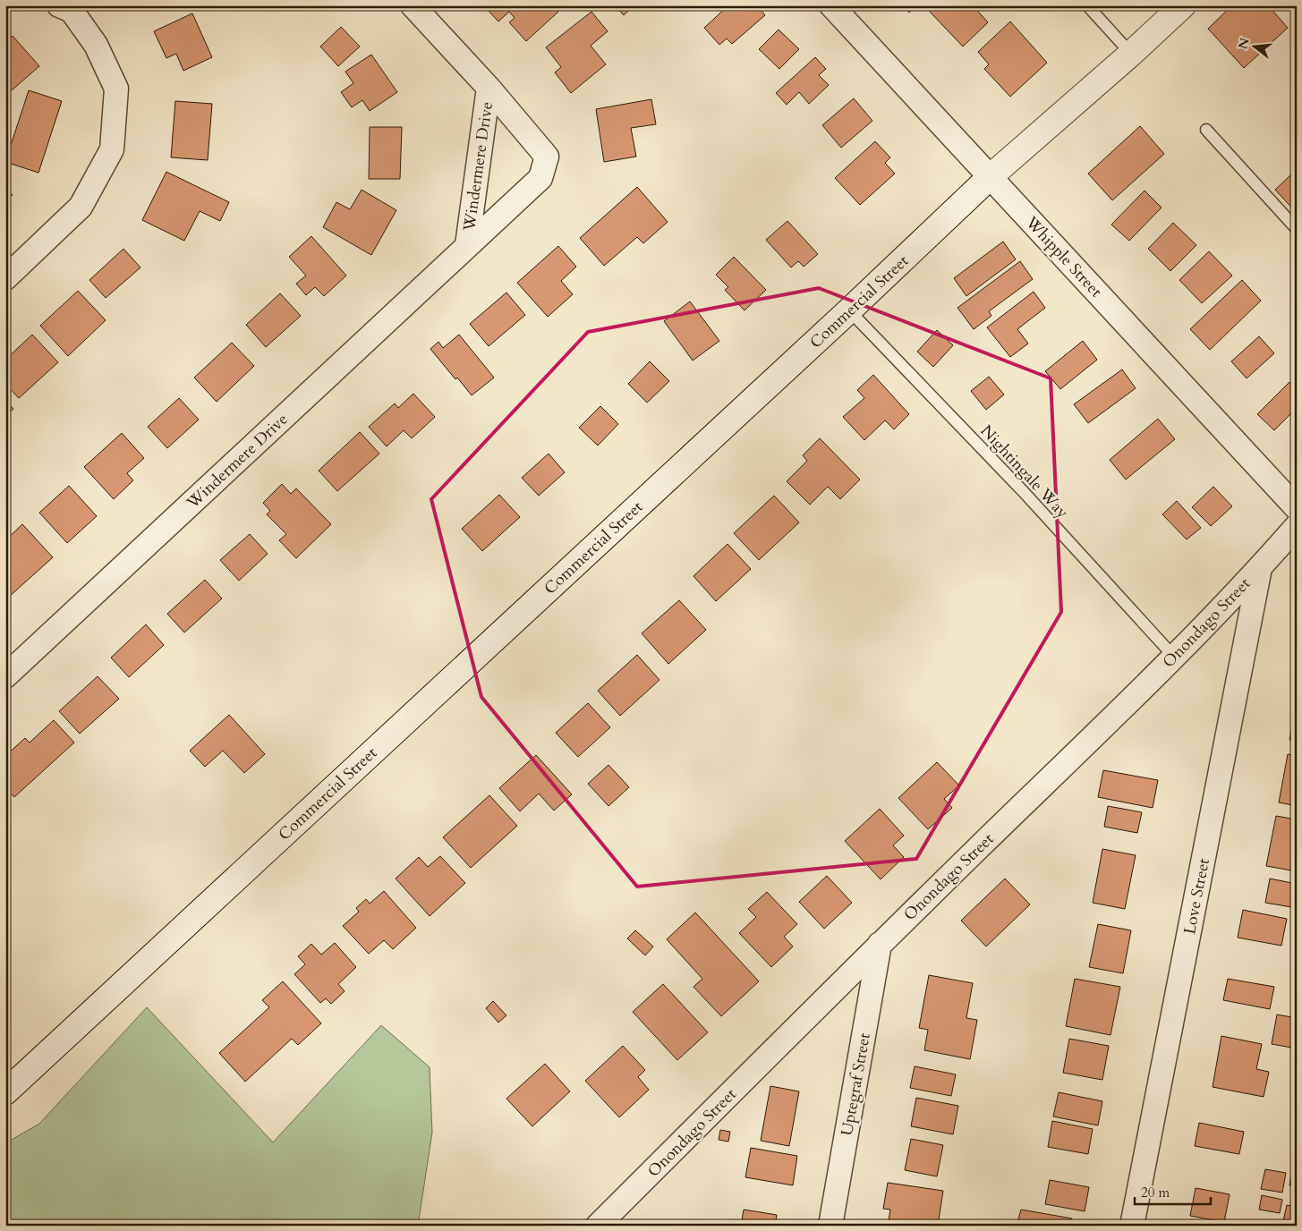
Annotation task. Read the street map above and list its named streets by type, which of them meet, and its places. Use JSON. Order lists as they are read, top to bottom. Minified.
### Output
{"streets":{"main road":["Commercial Street"],"street":["Windermere Drive","Whipple Street","Onondago Street","Love Street","Uptegraf Street"],"lane":["Nightingale Way"]},"crossings":[["Whipple Street","Commercial Street"],["Commercial Street","Nightingale Way"],["Nightingale Way","Onondago Street"],["Onondago Street","Love Street"],["Onondago Street","Uptegraf Street"]],"scale_bar":"20 m","north":"left"}
